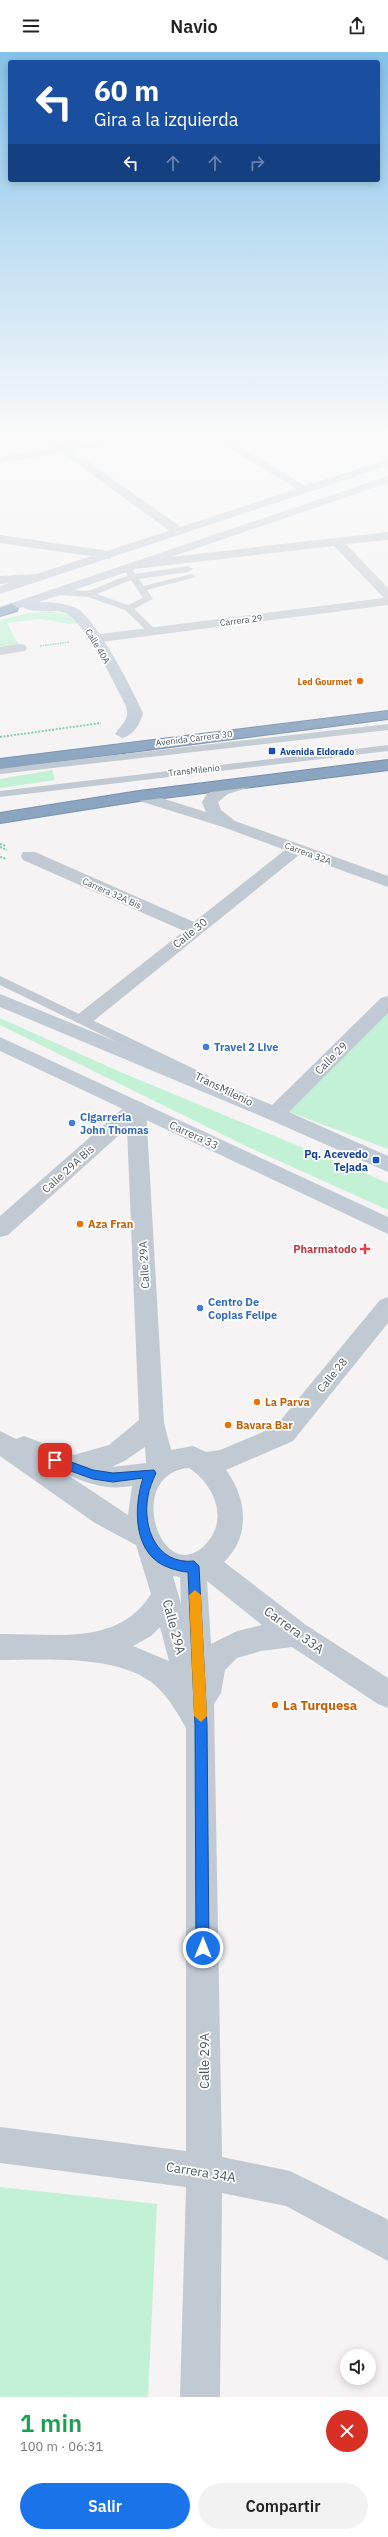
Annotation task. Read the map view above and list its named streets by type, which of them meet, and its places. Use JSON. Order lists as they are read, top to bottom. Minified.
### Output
{"streets":{"highway":["Avenida Carrera 30"],"main road":["Calle 40A","Carrera 33"],"street":["Carrera 29","Carrera 32A","Carrera 32A Bis","Calle 30","Calle 29","Calle 29A Bis","Calle 29A","Calle 28","Carrera 33A","Carrera 34A"],"lane":["TransMilenio"]},"crossings":[["Carrera 29","Calle 40A"],["Calle 40A","Avenida Carrera 30"],["TransMilenio","Calle 30"],["TransMilenio","Calle 29"],["Carrera 32A","Calle 30"],["Carrera 32A Bis","Calle 30"],["Carrera 33","Calle 29A Bis"],["Carrera 33","Calle 29A"],["Calle 29A Bis","Calle 29A"],["Calle 29A","Calle 28"],["Calle 29A","Carrera 33A"],["Calle 29A","Carrera 34A"],["Calle 28","Carrera 33A"]],"places":{"other":["Led Gourmet","Travel 2 Live","Cigarreria John Thomas","Aza Fran","Centro De Copias Felipe","La Parva","Bavara Bar","La Turquesa"],"transit":["Avenida Eldorado","Pq. Acevedo Tejada"],"health":["Pharmatodo"]},"page":{"header":"Navio","turn":["60 m","Gira a la izquierda"],"heading":["1 min","100 m · 06:31"],"buttons":["Salir","Compartir"]}}
